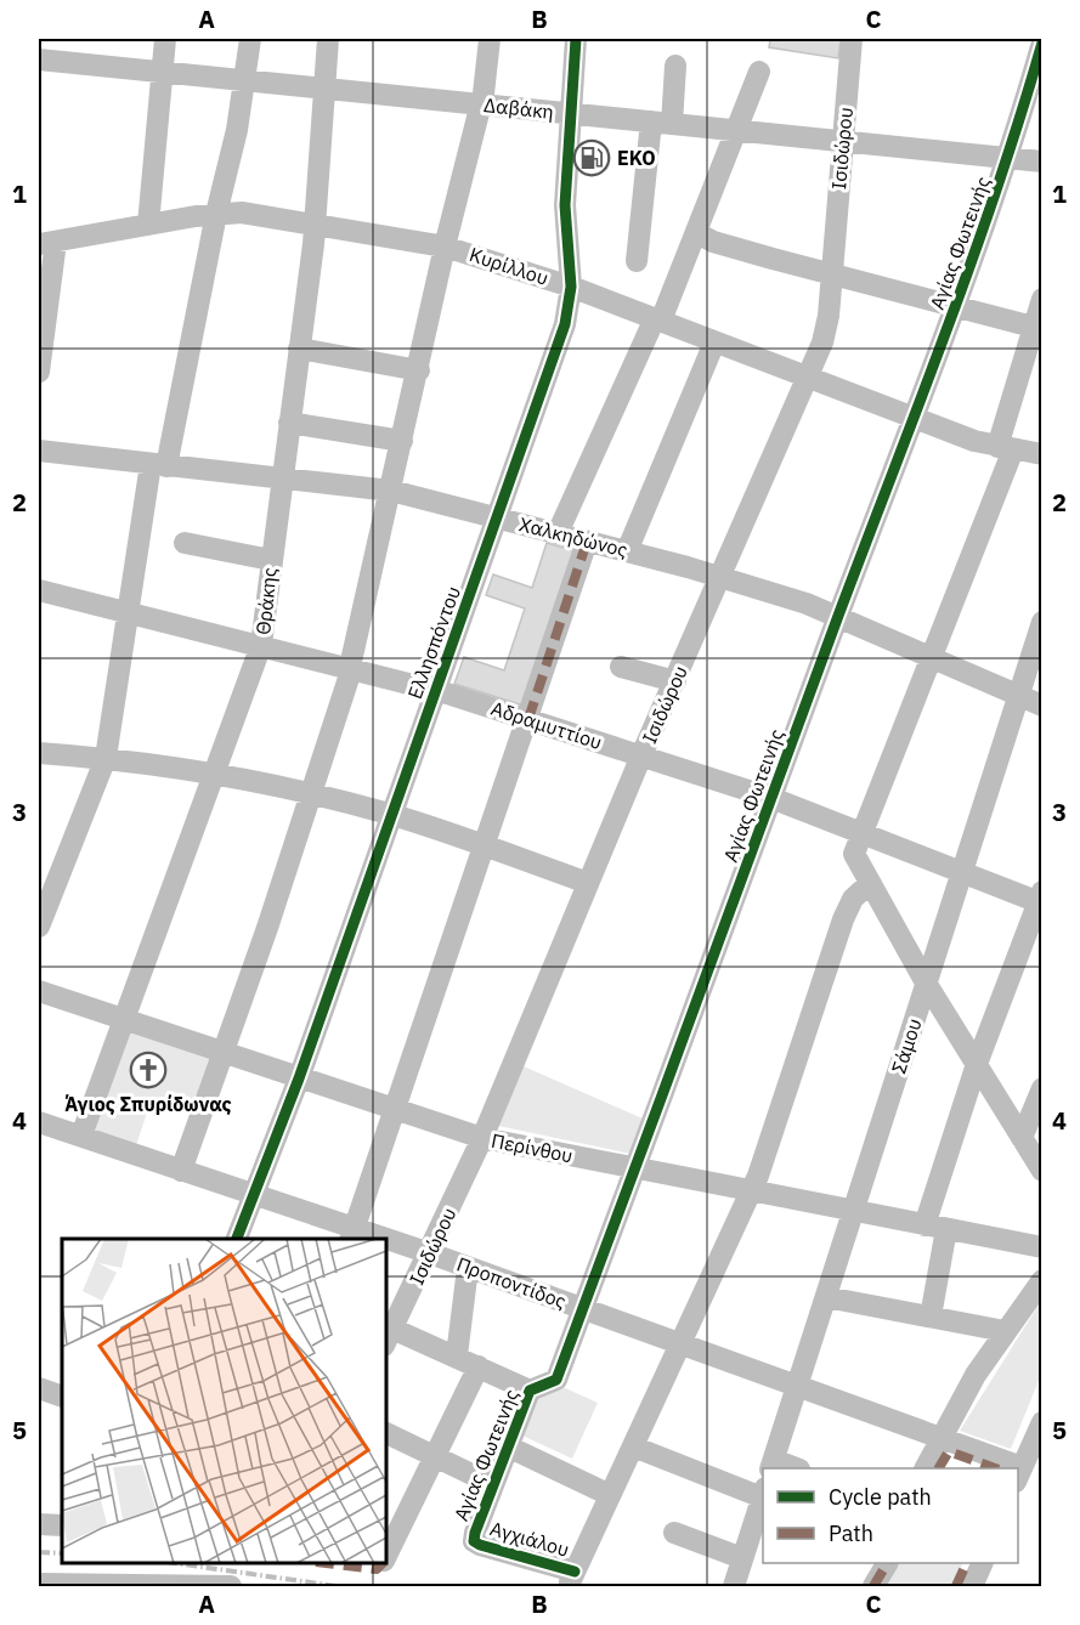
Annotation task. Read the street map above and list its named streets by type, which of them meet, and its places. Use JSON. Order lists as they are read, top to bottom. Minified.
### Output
{"streets":{"street":["Δαβάκη","Ισιδώρου","Αγίας Φωτεινής","Κυρίλλου","Χαλκηδώνος","Θράκης","Ελλησπόντου","Αδραμυττίου","Σάμου","Περίνθου","Προποντίδος","Αγχιάλου"]},"crossings":[["Δαβάκη","Ισιδώρου"],["Δαβάκη","Αγίας Φωτεινής"],["Δαβάκη","Θράκης"],["Δαβάκη","Ελλησπόντου"],["Ισιδώρου","Κυρίλλου"],["Ισιδώρου","Χαλκηδώνος"],["Ισιδώρου","Αδραμυττίου"],["Ισιδώρου","Περίνθου"],["Ισιδώρου","Προποντίδος"],["Αγίας Φωτεινής","Κυρίλλου"],["Αγίας Φωτεινής","Χαλκηδώνος"],["Αγίας Φωτεινής","Αδραμυττίου"],["Αγίας Φωτεινής","Περίνθου"],["Αγίας Φωτεινής","Προποντίδος"],["Αγίας Φωτεινής","Αγχιάλου"],["Κυρίλλου","Θράκης"],["Κυρίλλου","Ελλησπόντου"],["Χαλκηδώνος","Θράκης"],["Χαλκηδώνος","Ελλησπόντου"],["Χαλκηδώνος","Σάμου"],["Θράκης","Αδραμυττίου"],["Θράκης","Περίνθου"],["Θράκης","Προποντίδος"],["Ελλησπόντου","Αδραμυττίου"],["Ελλησπόντου","Περίνθου"],["Ελλησπόντου","Προποντίδος"],["Αδραμυττίου","Σάμου"],["Σάμου","Περίνθου"],["Σάμου","Προποντίδος"]],"places":{"fuel station":["ΕΚΟ"],"church":["Άγιος Σπυρίδωνας"]},"legend":["Cycle path","Path"],"grid":{"columns":["A","B","C"],"rows":["1","2","3","4","5"]}}
